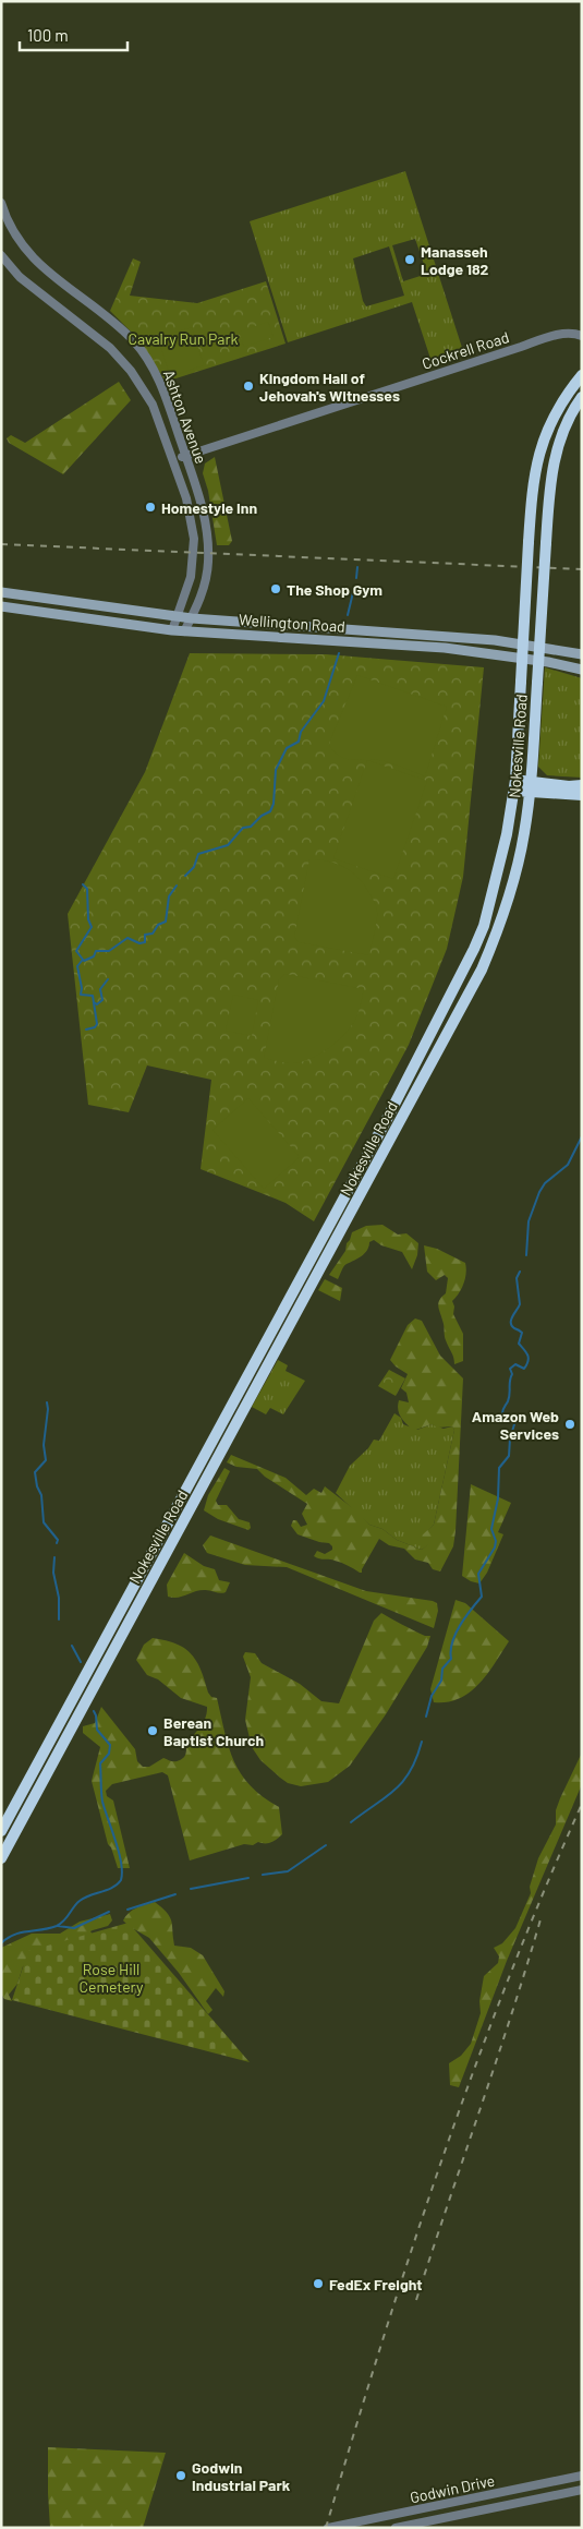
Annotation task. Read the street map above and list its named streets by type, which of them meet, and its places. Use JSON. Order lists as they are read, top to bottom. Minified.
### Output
{"streets":{"highway":["Nokesville Road"],"main road":["Wellington Road"],"street":["Cockrell Road","Ashton Avenue","Godwin Drive"]},"crossings":[["Cockrell Road","Ashton Avenue"],["Ashton Avenue","Wellington Road"]],"parks":["Cavalry Run Park","Rose Hill Cemetery"],"places":["Manasseh Lodge 182","Kingdom Hall of Jehovah's Witnesses","Homestyle Inn","The Shop Gym","Amazon Web Services","Berean Baptist Church","FedEx Freight","Godwin Industrial Park"],"scale_bar":"100 m"}
